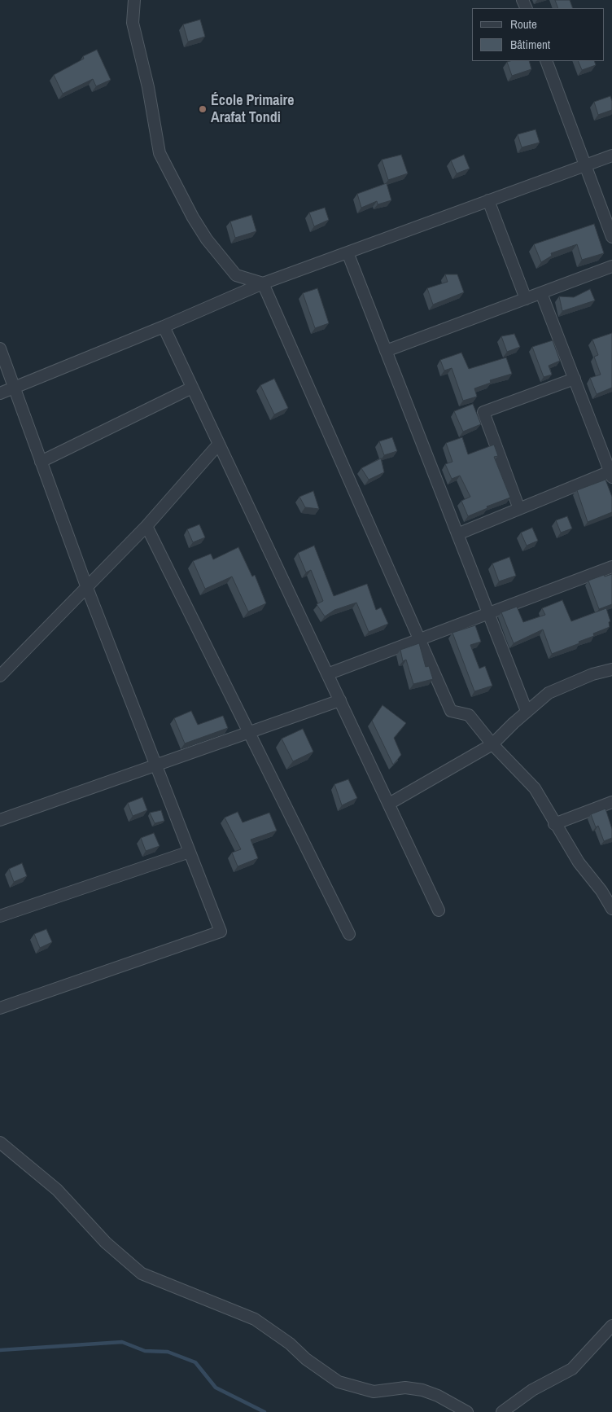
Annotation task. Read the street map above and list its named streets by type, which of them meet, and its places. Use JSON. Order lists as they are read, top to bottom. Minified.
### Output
{"places":["École Primaire Arafat Tondi"],"legend":["Route","Bâtiment"]}
